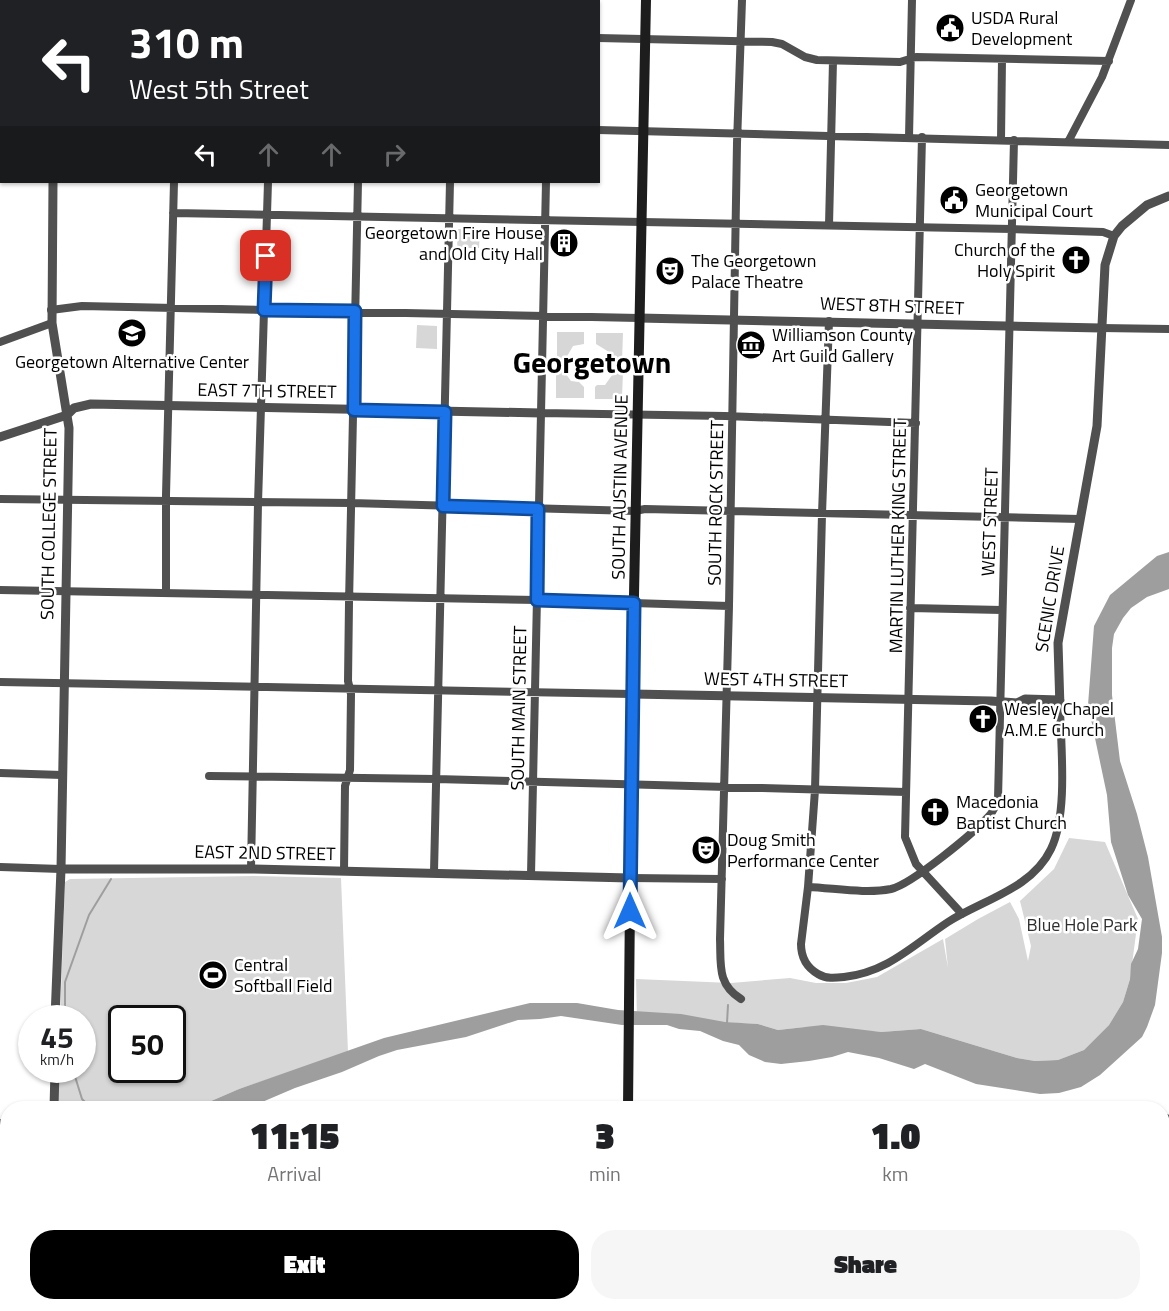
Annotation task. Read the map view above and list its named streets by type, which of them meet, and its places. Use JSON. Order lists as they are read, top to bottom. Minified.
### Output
{"streets":{"main road":["SOUTH AUSTIN AVENUE"],"street":["WEST 8TH STREET","EAST 7TH STREET","SOUTH ROCK STREET","WEST STREET","SOUTH COLLEGE STREET","MARTIN LUTHER KING STREET","SCENIC DRIVE","WEST 4TH STREET","SOUTH MAIN STREET","EAST 2ND STREET"]},"crossings":[["WEST 8TH STREET","SOUTH AUSTIN AVENUE"],["WEST 8TH STREET","SOUTH ROCK STREET"],["WEST 8TH STREET","WEST STREET"],["WEST 8TH STREET","SOUTH COLLEGE STREET"],["WEST 8TH STREET","MARTIN LUTHER KING STREET"],["WEST 8TH STREET","SCENIC DRIVE"],["WEST 8TH STREET","SOUTH MAIN STREET"],["EAST 7TH STREET","SOUTH COLLEGE STREET"],["EAST 7TH STREET","SOUTH MAIN STREET"],["SOUTH AUSTIN AVENUE","WEST 4TH STREET"],["SOUTH AUSTIN AVENUE","EAST 2ND STREET"],["SOUTH ROCK STREET","WEST 4TH STREET"],["WEST STREET","MARTIN LUTHER KING STREET"],["WEST STREET","SCENIC DRIVE"],["WEST STREET","WEST 4TH STREET"],["SOUTH COLLEGE STREET","WEST 4TH STREET"],["SOUTH COLLEGE STREET","EAST 2ND STREET"],["MARTIN LUTHER KING STREET","SCENIC DRIVE"],["MARTIN LUTHER KING STREET","WEST 4TH STREET"],["SCENIC DRIVE","WEST 4TH STREET"],["WEST 4TH STREET","SOUTH MAIN STREET"],["SOUTH MAIN STREET","EAST 2ND STREET"]],"districts":["Georgetown"],"parks":["Blue Hole Park"],"places":{"public building":["USDA Rural Development","Georgetown Municipal Court"],"building":["Georgetown Fire House and Old City Hall"],"church":["Church of the Holy Spirit","Wesley Chapel A.M.E Church","Macedonia Baptist Church"],"theatre":["The Georgetown Palace Theatre","Doug Smith Performance Center"],"school or university":["Georgetown Alternative Center"],"museum":["Williamson County Art Guild Gallery"],"sports":["Central Softball Field"]},"page":{"turn":["310 m","West 5th Street"],"speed":"45 km/h","limit":"50","eta":["11:15","Arrival","3","min","1.0","km"],"buttons":["Exit","Share"]}}
